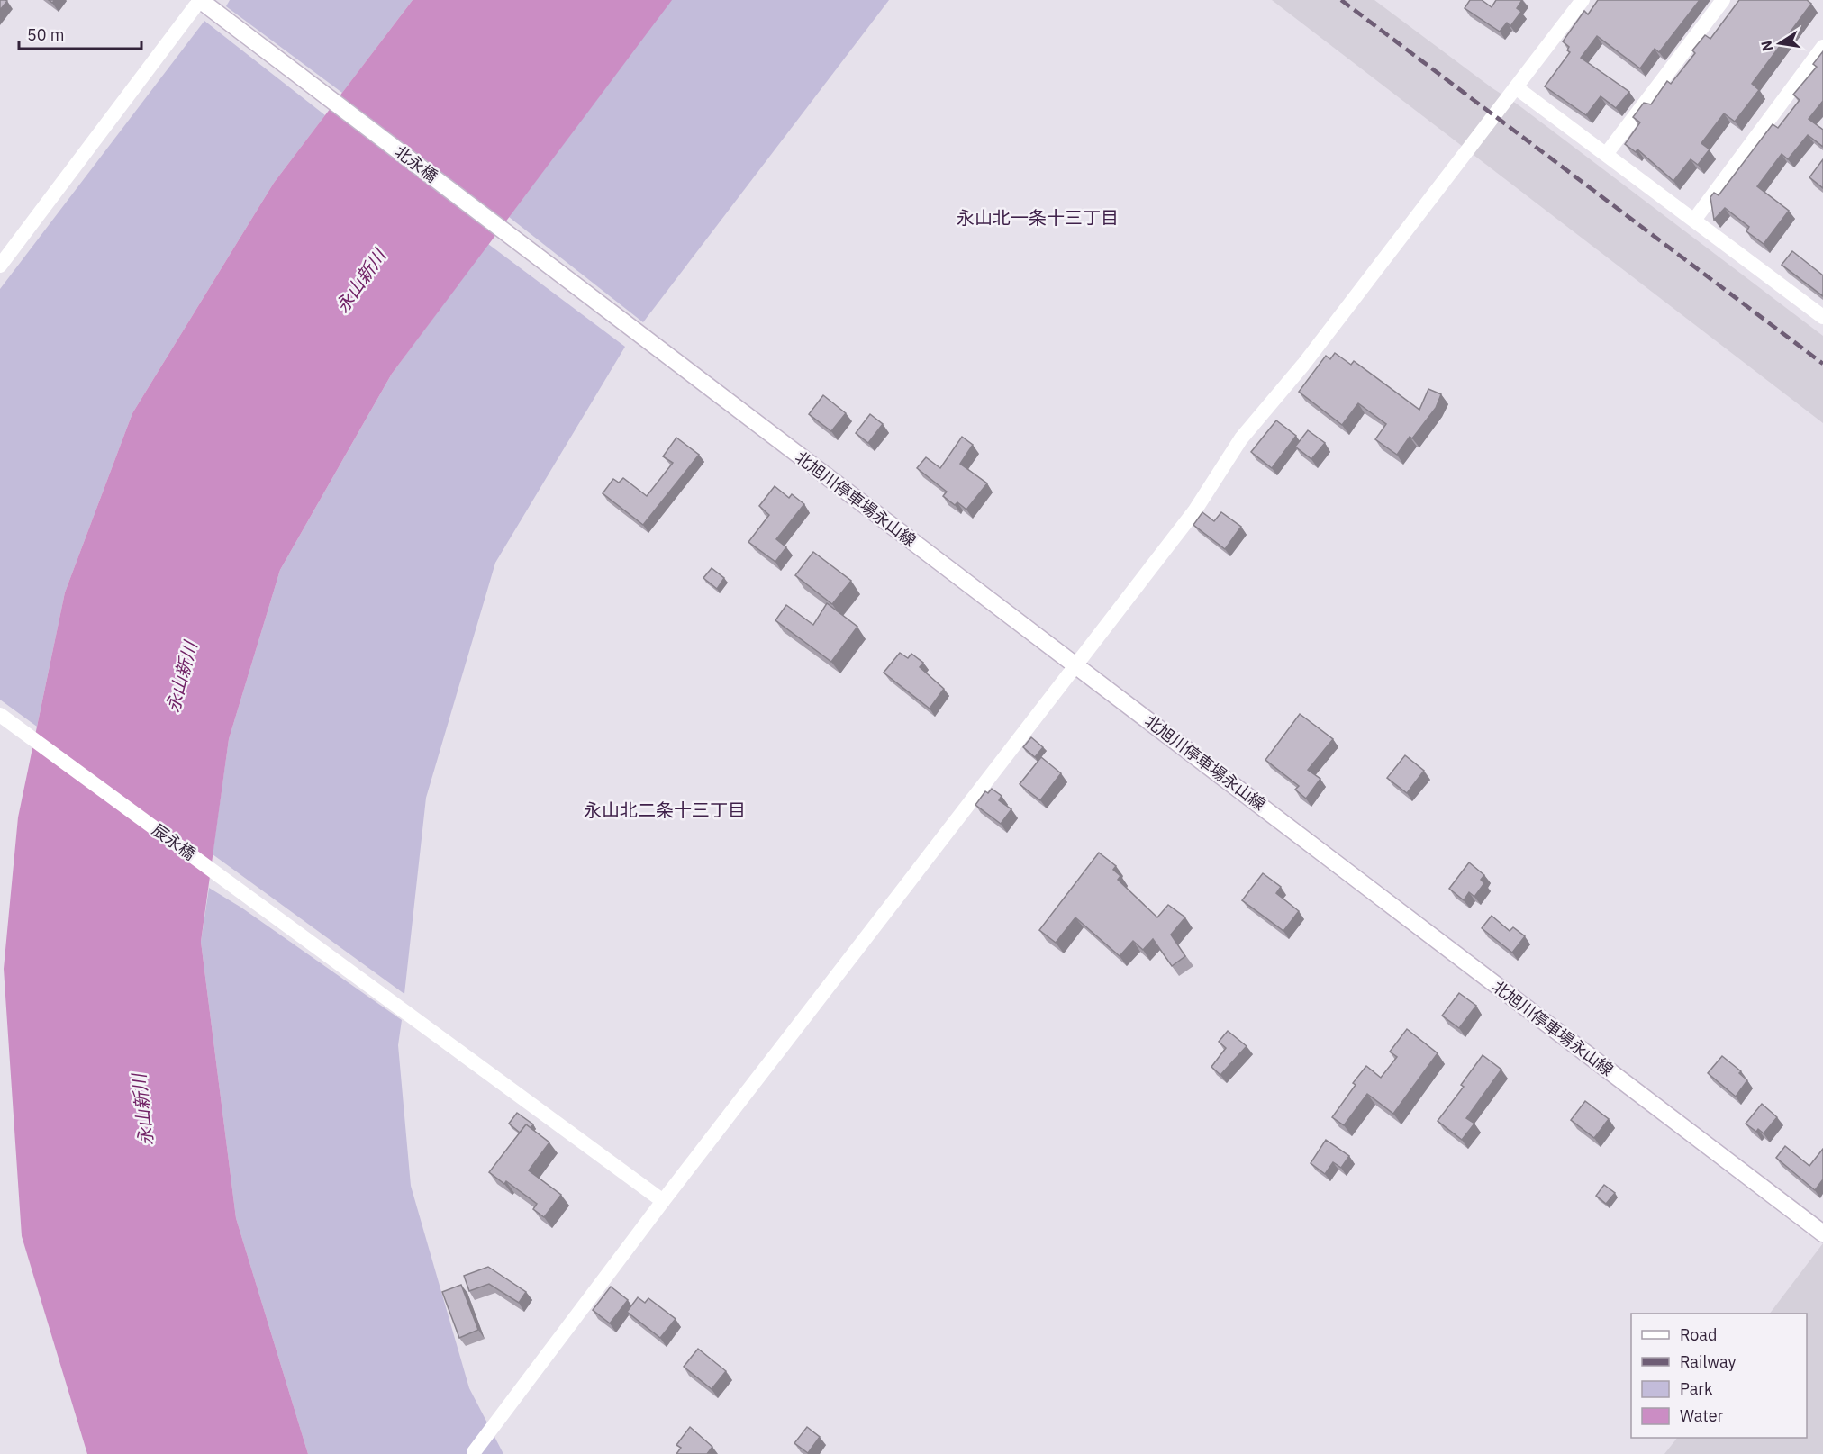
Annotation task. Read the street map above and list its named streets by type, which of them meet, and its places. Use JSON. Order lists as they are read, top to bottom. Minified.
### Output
{"streets":{"main road":["北永橋","北旭川停車場永山線"],"street":["辰永橋"]},"crossings":[["北永橋","北旭川停車場永山線"]],"districts":["永山北一条十三丁目","永山北二条十三丁目"],"water":["永山新川"],"legend":["Road","Railway","Park","Water"],"scale_bar":"50 m","north":"left"}
